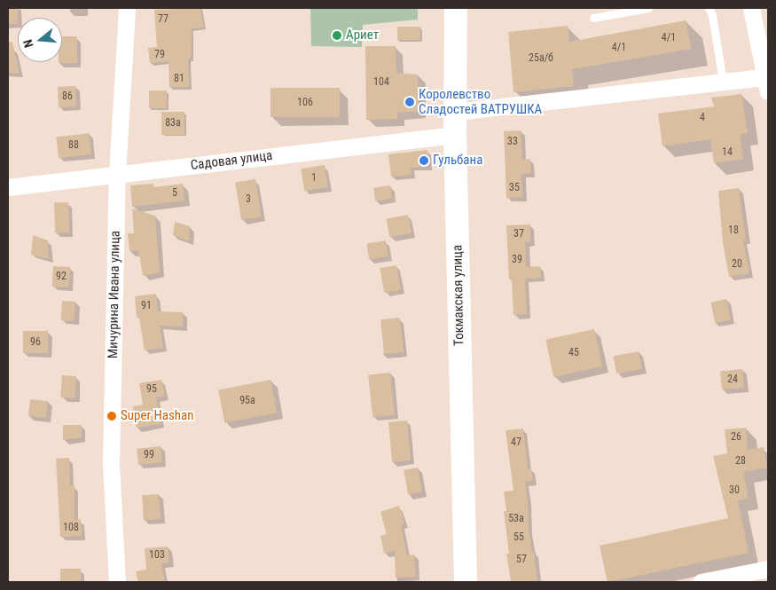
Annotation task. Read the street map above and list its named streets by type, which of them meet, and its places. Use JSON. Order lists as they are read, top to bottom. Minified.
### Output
{"streets":{"main road":["Токмакская улица"],"street":["Садовая улица","Мичурина Ивана улица"]},"crossings":[["Садовая улица","Мичурина Ивана улица"],["Садовая улица","Токмакская улица"]],"places":["Ариет","Королевство Сладостей ВАТРУШКА","Гульбана","Super Hashan"],"house_numbers":["77","4/1","4/1","79","25а/б","81","104","86","106","4","83а","33","88","14","1","35","5","3","18","37","39","20","92","91","96","45","24","95","95а","26","47","99","28","30","53а","108","55","103","57"],"north":"left"}
